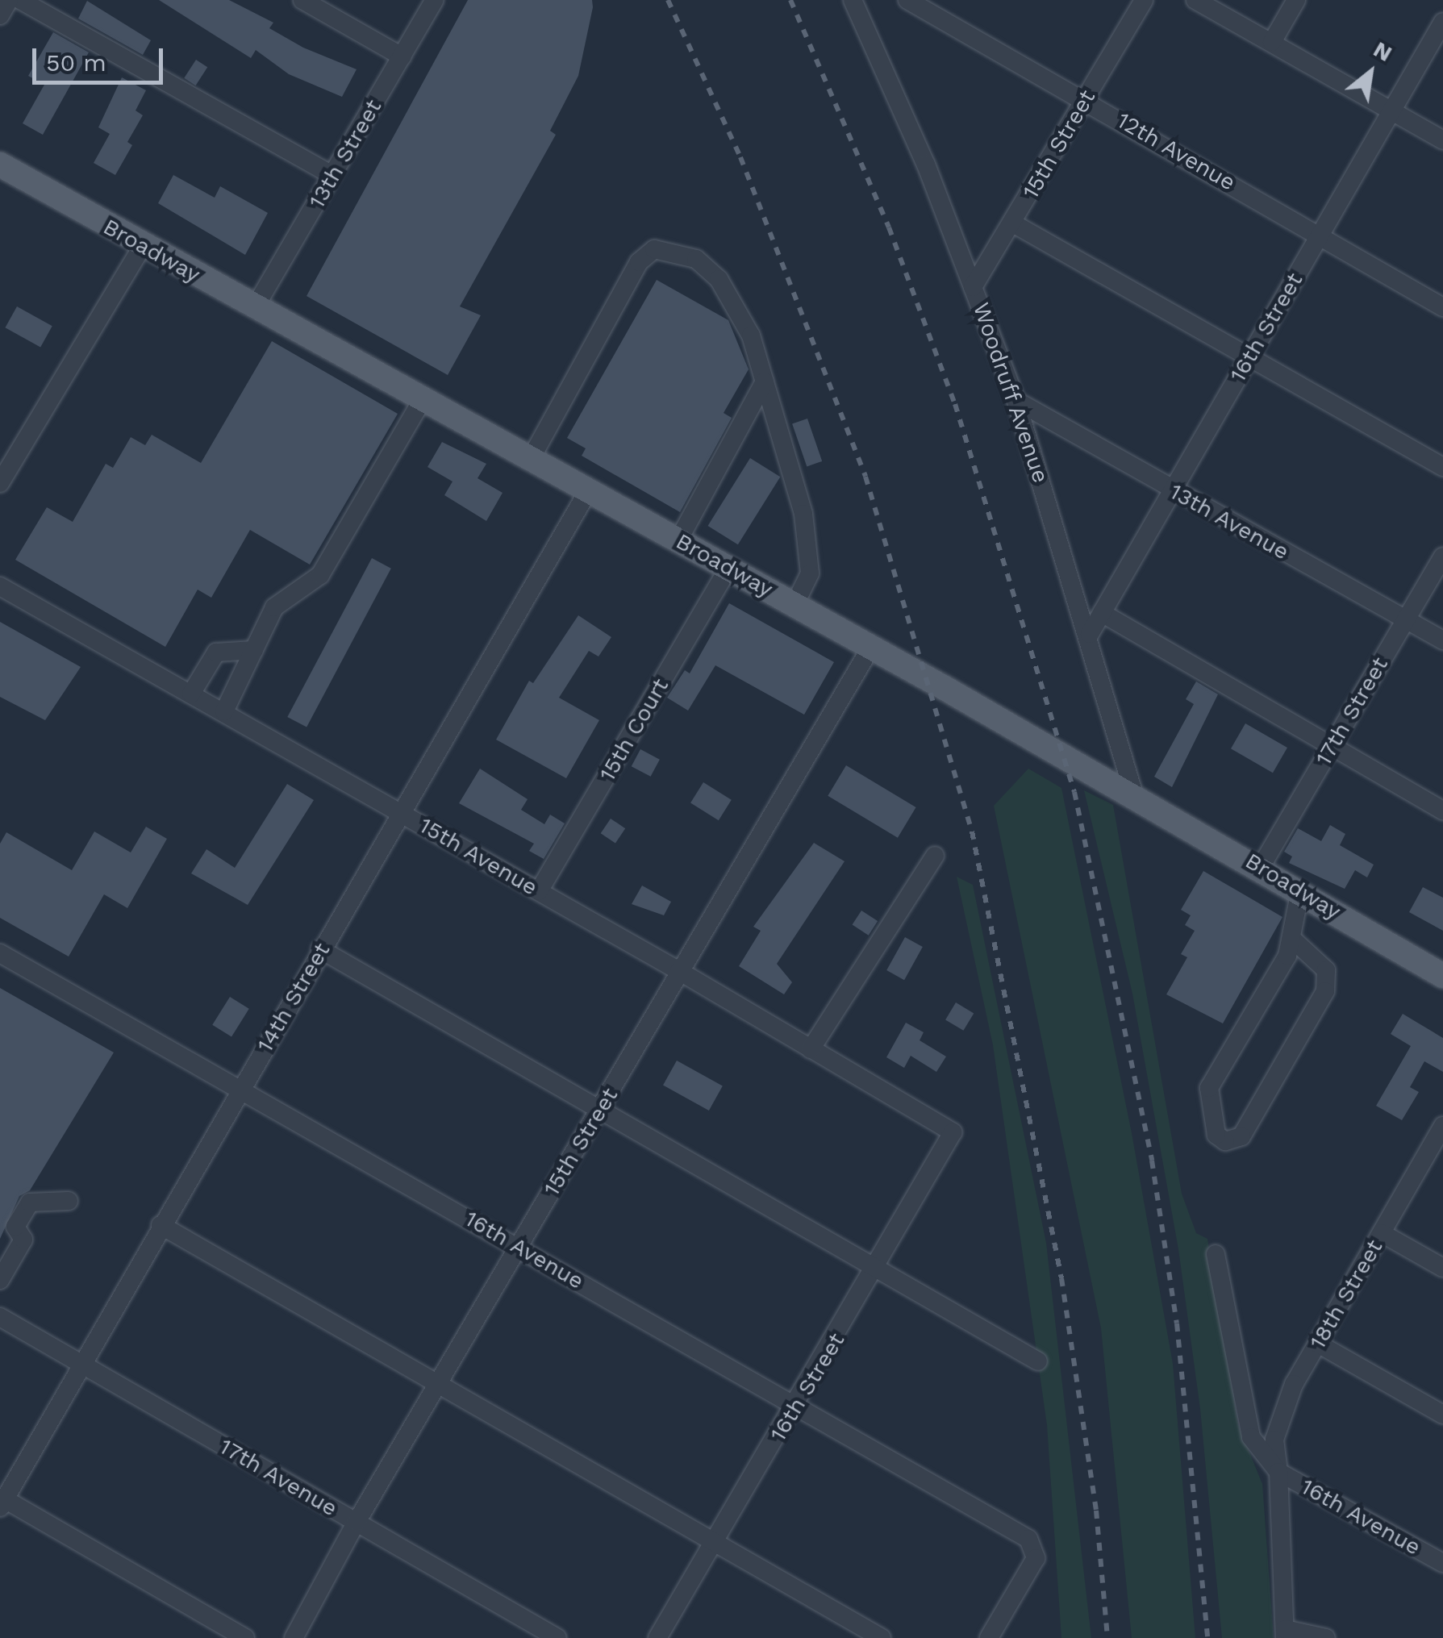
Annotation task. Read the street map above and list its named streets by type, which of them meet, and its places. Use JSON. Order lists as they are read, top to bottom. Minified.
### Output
{"streets":{"main road":["Broadway"],"street":["15th Street","12th Avenue","13th Street","16th Street","Woodruff Avenue","13th Avenue","17th Street","15th Court","15th Avenue","14th Street","16th Avenue","18th Street","17th Avenue"]},"crossings":[["15th Street","12th Avenue"],["15th Street","Broadway"],["15th Street","Woodruff Avenue"],["15th Street","15th Avenue"],["15th Street","16th Avenue"],["15th Street","17th Avenue"],["12th Avenue","16th Street"],["13th Street","Broadway"],["Broadway","Woodruff Avenue"],["Broadway","17th Street"],["Broadway","15th Court"],["Broadway","14th Street"],["16th Street","Woodruff Avenue"],["16th Street","13th Avenue"],["16th Street","15th Avenue"],["16th Street","16th Avenue"],["Woodruff Avenue","13th Avenue"],["13th Avenue","17th Street"],["15th Court","15th Avenue"],["15th Avenue","14th Street"],["14th Street","16th Avenue"],["14th Street","17th Avenue"],["16th Avenue","18th Street"]],"scale_bar":"50 m","north":"top right"}
